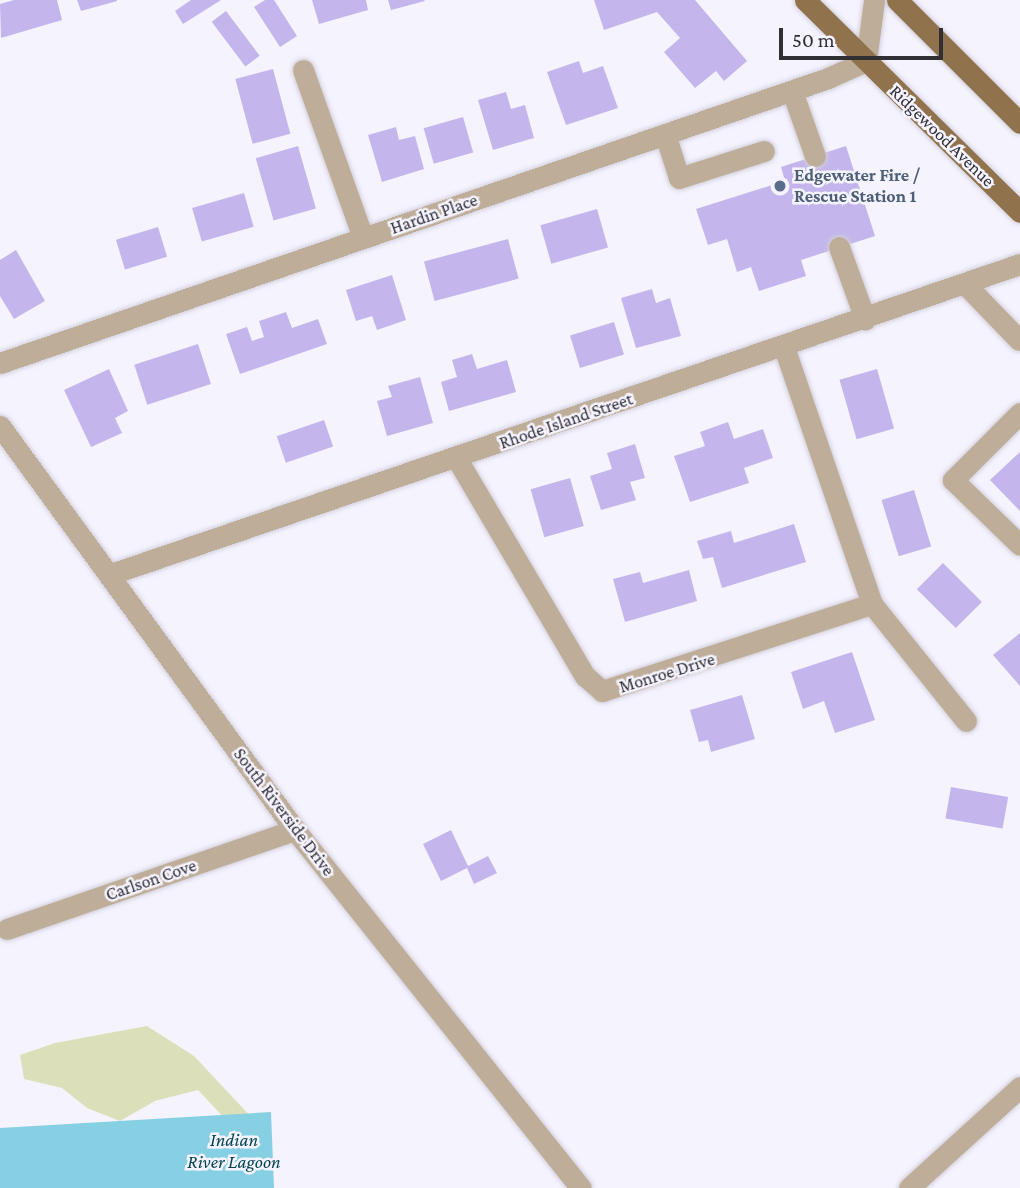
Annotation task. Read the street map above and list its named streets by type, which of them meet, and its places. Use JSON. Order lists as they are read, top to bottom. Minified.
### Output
{"streets":{"main road":["Ridgewood Avenue"],"street":["Hardin Place","Rhode Island Street","Monroe Drive","South Riverside Drive","Carlson Cove"]},"crossings":[["Ridgewood Avenue","Hardin Place"],["Rhode Island Street","Monroe Drive"],["Rhode Island Street","South Riverside Drive"],["South Riverside Drive","Carlson Cove"]],"water":["Indian River Lagoon"],"places":["Edgewater Fire / Rescue Station 1"],"scale_bar":"50 m"}
